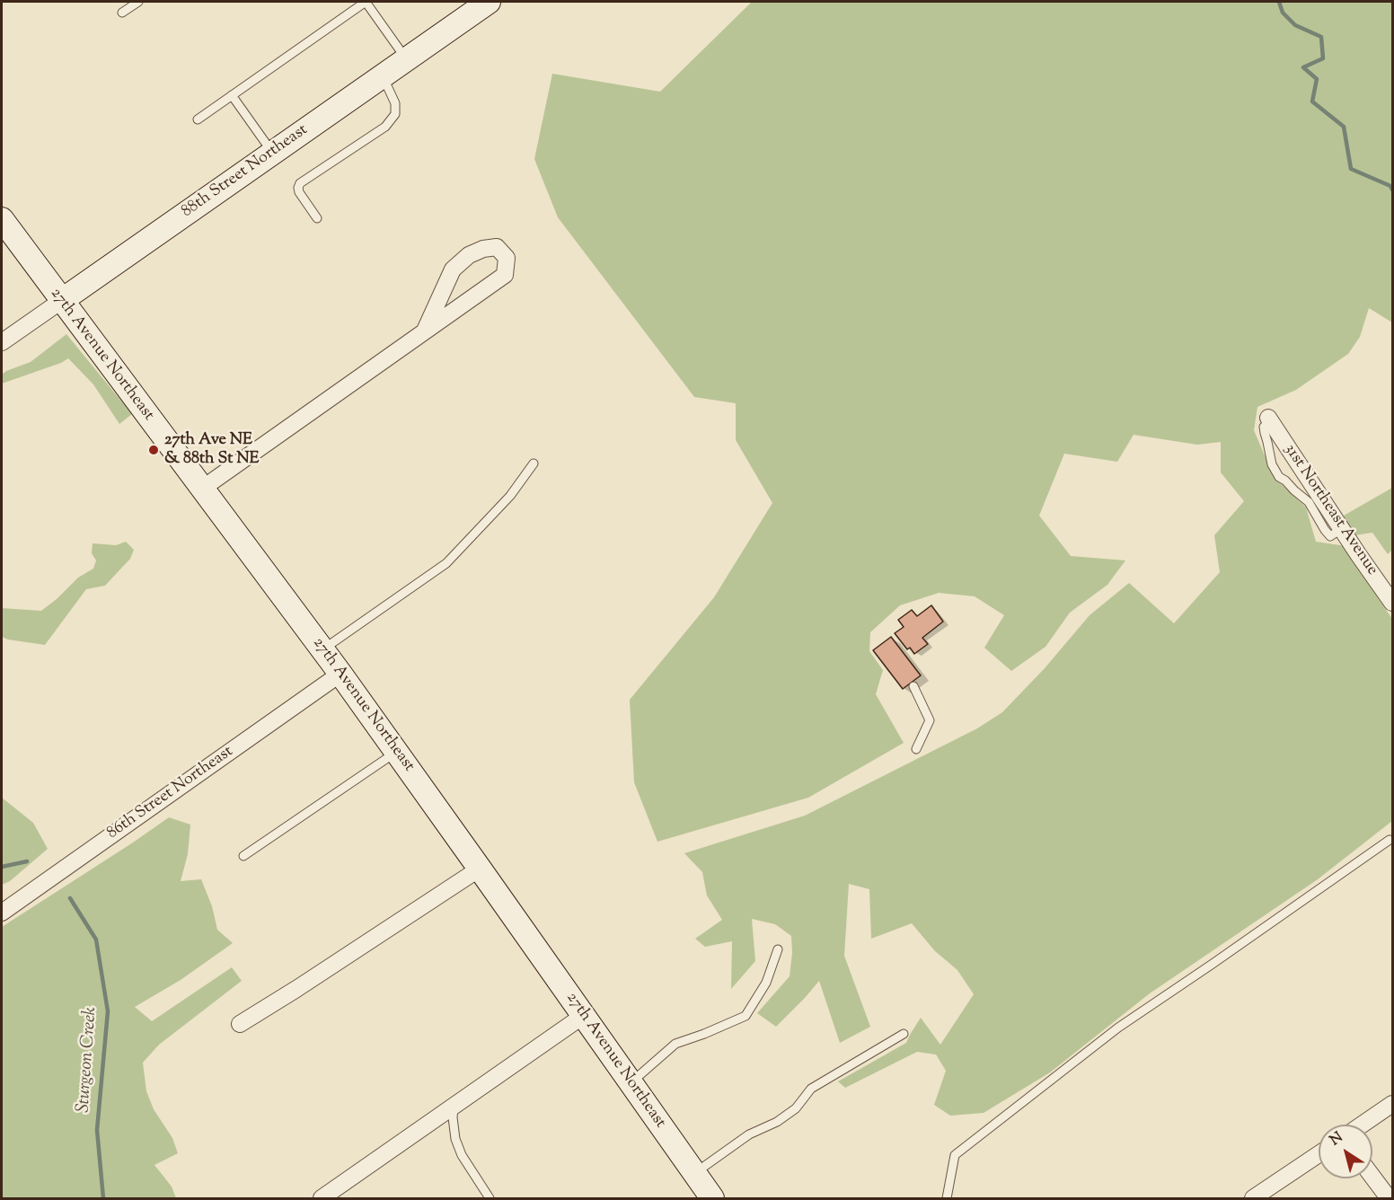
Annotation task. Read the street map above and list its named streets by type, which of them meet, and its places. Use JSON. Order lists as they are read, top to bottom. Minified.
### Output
{"streets":{"street":["88th Street Northeast","27th Avenue Northeast","31st Northeast Avenue","86th Street Northeast"]},"crossings":[["88th Street Northeast","27th Avenue Northeast"],["27th Avenue Northeast","86th Street Northeast"]],"water":["Sturgeon Creek"],"places":["27th Ave NE & 88th St NE"],"north":"top left"}
